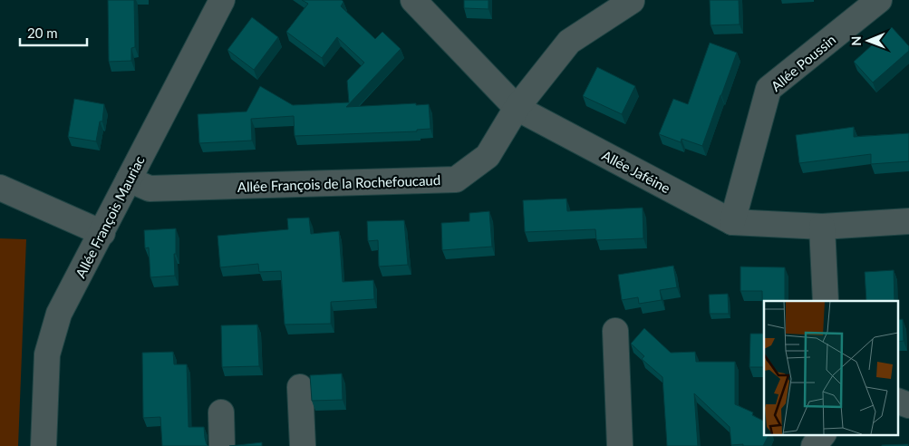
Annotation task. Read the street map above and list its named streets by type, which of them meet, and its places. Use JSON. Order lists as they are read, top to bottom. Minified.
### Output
{"streets":{"street":["Allée Poussin","Allée Jaféine","Allée François de la Rochefoucaud","Allée François Mauriac"]},"crossings":[["Allée Poussin","Allée Jaféine"],["Allée Jaféine","Allée François de la Rochefoucaud"],["Allée François de la Rochefoucaud","Allée François Mauriac"]],"scale_bar":"20 m","north":"left"}
